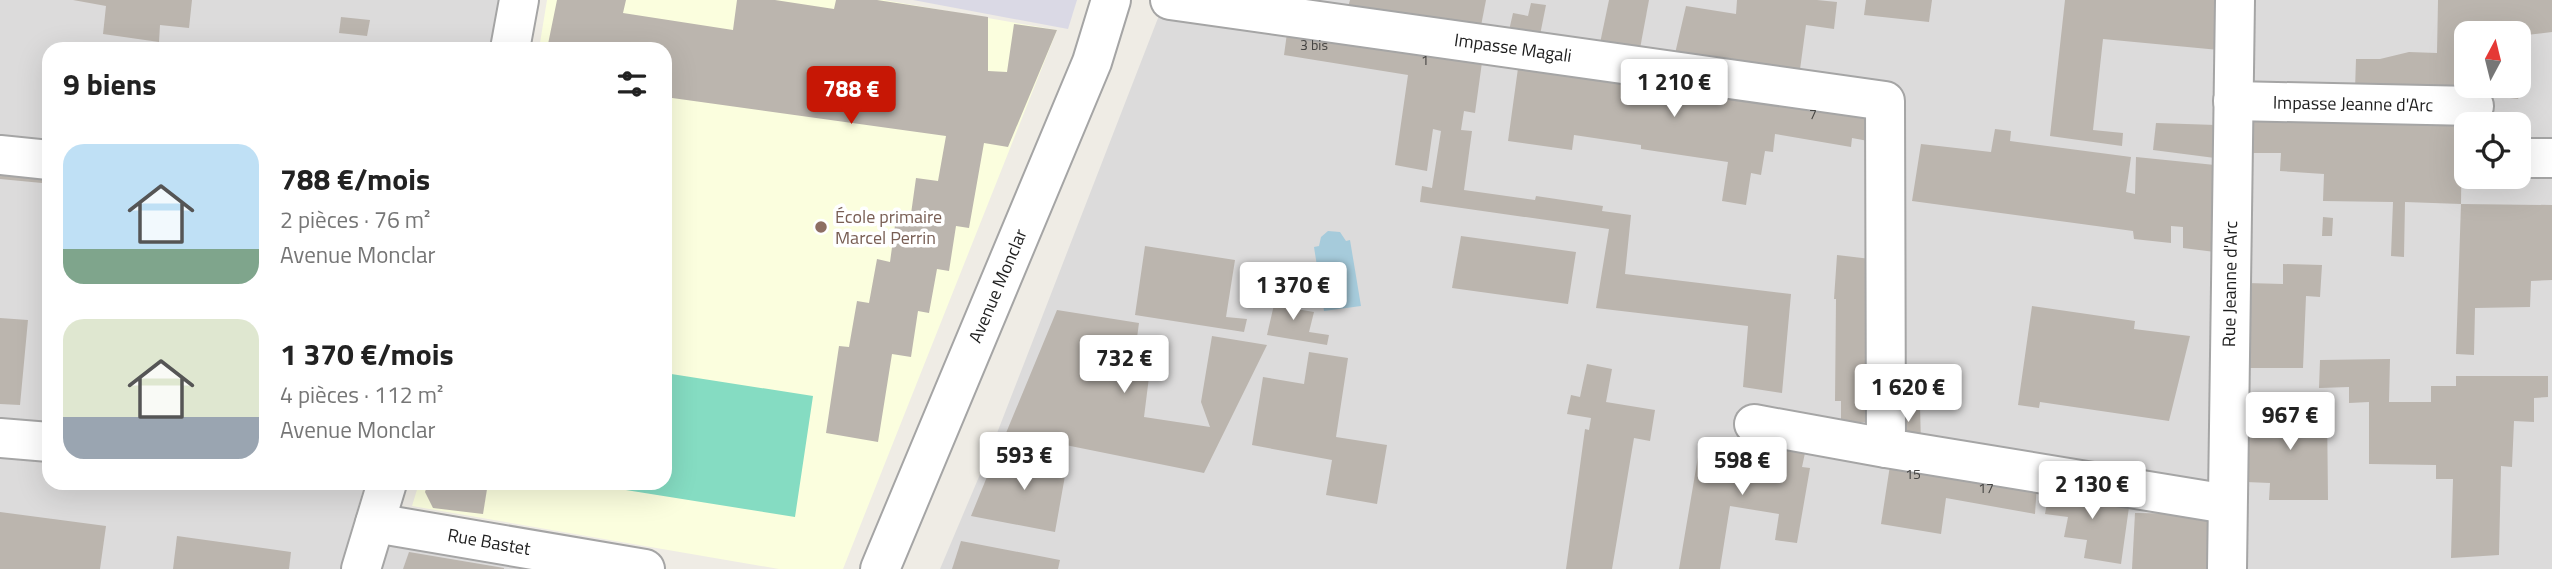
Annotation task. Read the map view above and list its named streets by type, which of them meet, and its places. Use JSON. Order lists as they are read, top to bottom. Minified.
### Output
{"streets":{"street":["Impasse Magali","Impasse Jeanne d'Arc","Rue Jeanne d'Arc","Avenue Monclar","Rue Bastet"]},"crossings":[["Impasse Jeanne d'Arc","Rue Jeanne d'Arc"]],"places":["École primaire Marcel Perrin"],"house_numbers":["3 bis","1","7","15","17"],"north":"top","page":{"heading":"9 biens","price":["1 210 €","788 €","1 370 €","732 €","1 620 €","967 €","593 €","598 €","2 130 €"],"list":[{"name":"788 €/mois","note":"2 pièces · 76 m² · Avenue Monclar"},{"name":"1 370 €/mois","note":"4 pièces · 112 m² · Avenue Monclar"}]}}
